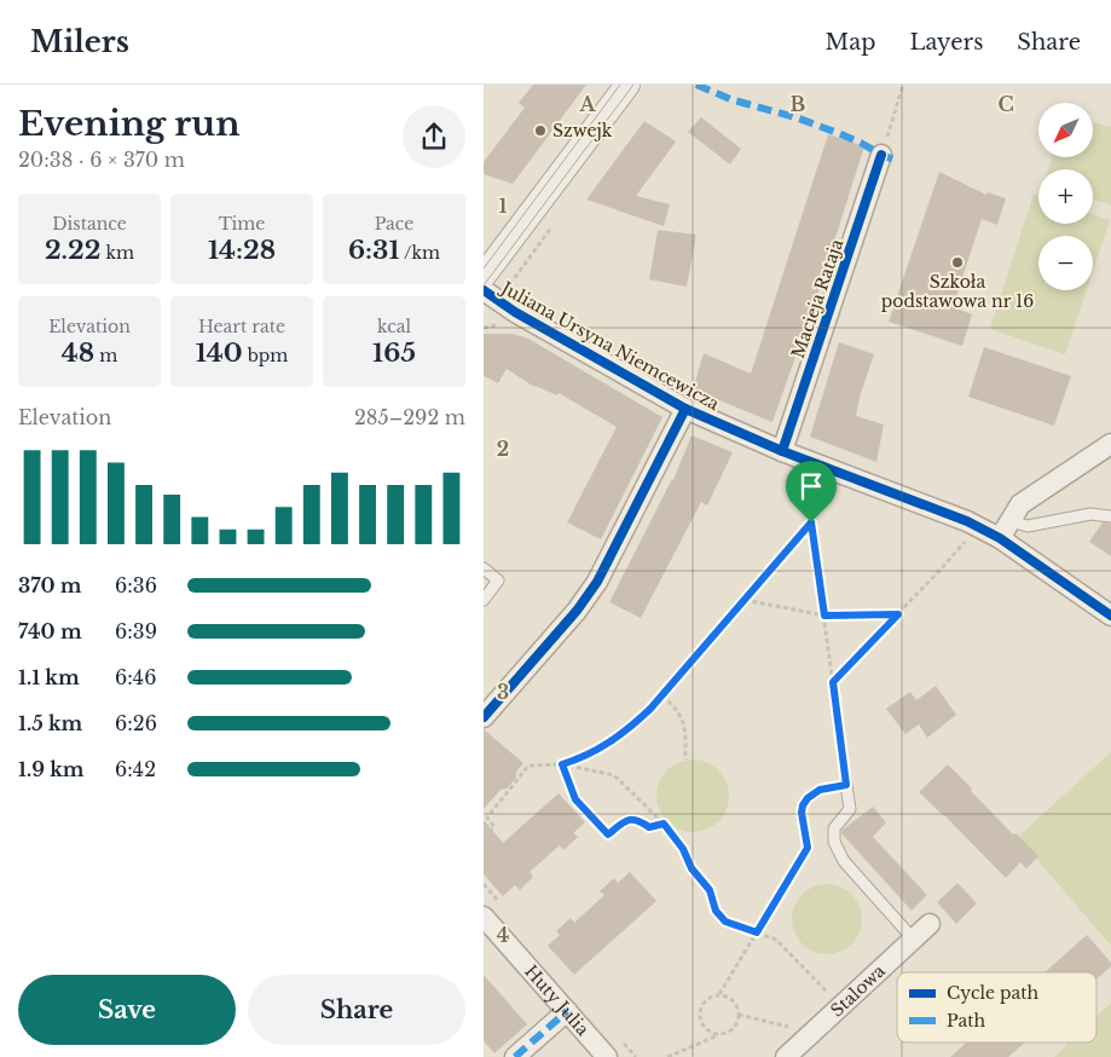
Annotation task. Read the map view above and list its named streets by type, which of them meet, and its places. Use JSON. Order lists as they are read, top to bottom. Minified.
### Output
{"streets":{"street":["Macieja Rataja","Juliana Ursyna Niemcewicza","Stalowa","Huty Julia"]},"crossings":[["Macieja Rataja","Juliana Ursyna Niemcewicza"]],"places":["Szwejk","Szkoła podstawowa nr 16"],"legend":["Cycle path","Path"],"north":"bottom left","page":{"header":"Milers","nav":["Map","Layers","Share"],"heading":["Evening run","20:38 · 6 × 370 m"],"map_buttons":["+","−"],"stats":[["Distance","2.22 km"],["Time","14:28"],["Pace","6:31 /km"],["Elevation","48 m"],["Heart rate","140 bpm"],["kcal","165"]],"chart":["Elevation","285–292 m"],"list":[{"name":"370 m","note":"6:36"},{"name":"740 m","note":"6:39"},{"name":"1.1 km","note":"6:46"},{"name":"1.5 km","note":"6:26"},{"name":"1.9 km","note":"6:42"}],"buttons":["Save","Share"]},"grid":{"columns":["A","B","C"],"rows":["1","2","3","4"]}}
